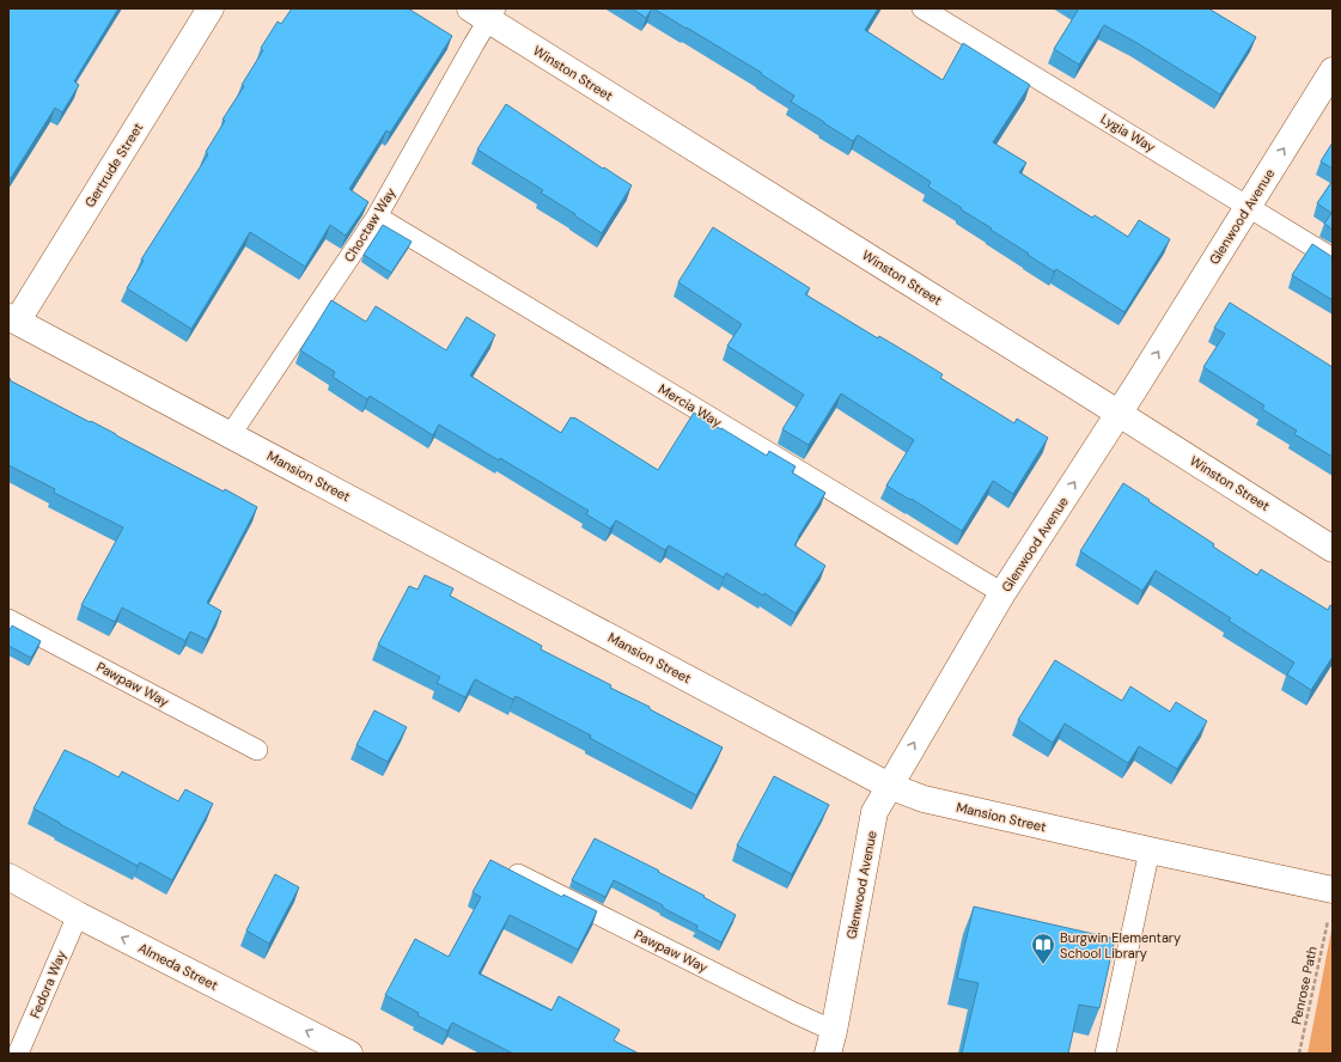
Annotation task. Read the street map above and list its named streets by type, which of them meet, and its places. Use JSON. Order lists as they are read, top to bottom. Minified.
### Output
{"streets":{"street":["Winston Street","Gertrude Street","Glenwood Avenue","Mansion Street","Almeda Street"],"lane":["Lygia Way","Choctaw Way","Mercia Way","Pawpaw Way","Fedora Way"],"path":["Penrose Path"]},"crossings":[["Winston Street","Glenwood Avenue"],["Winston Street","Choctaw Way"],["Lygia Way","Glenwood Avenue"],["Gertrude Street","Mansion Street"],["Glenwood Avenue","Mercia Way"],["Glenwood Avenue","Mansion Street"],["Glenwood Avenue","Pawpaw Way"],["Choctaw Way","Mercia Way"],["Choctaw Way","Mansion Street"],["Almeda Street","Fedora Way"]],"one_way":["Glenwood Avenue","Almeda Street"],"places":{"library":["Burgwin Elementary School Library"]}}
